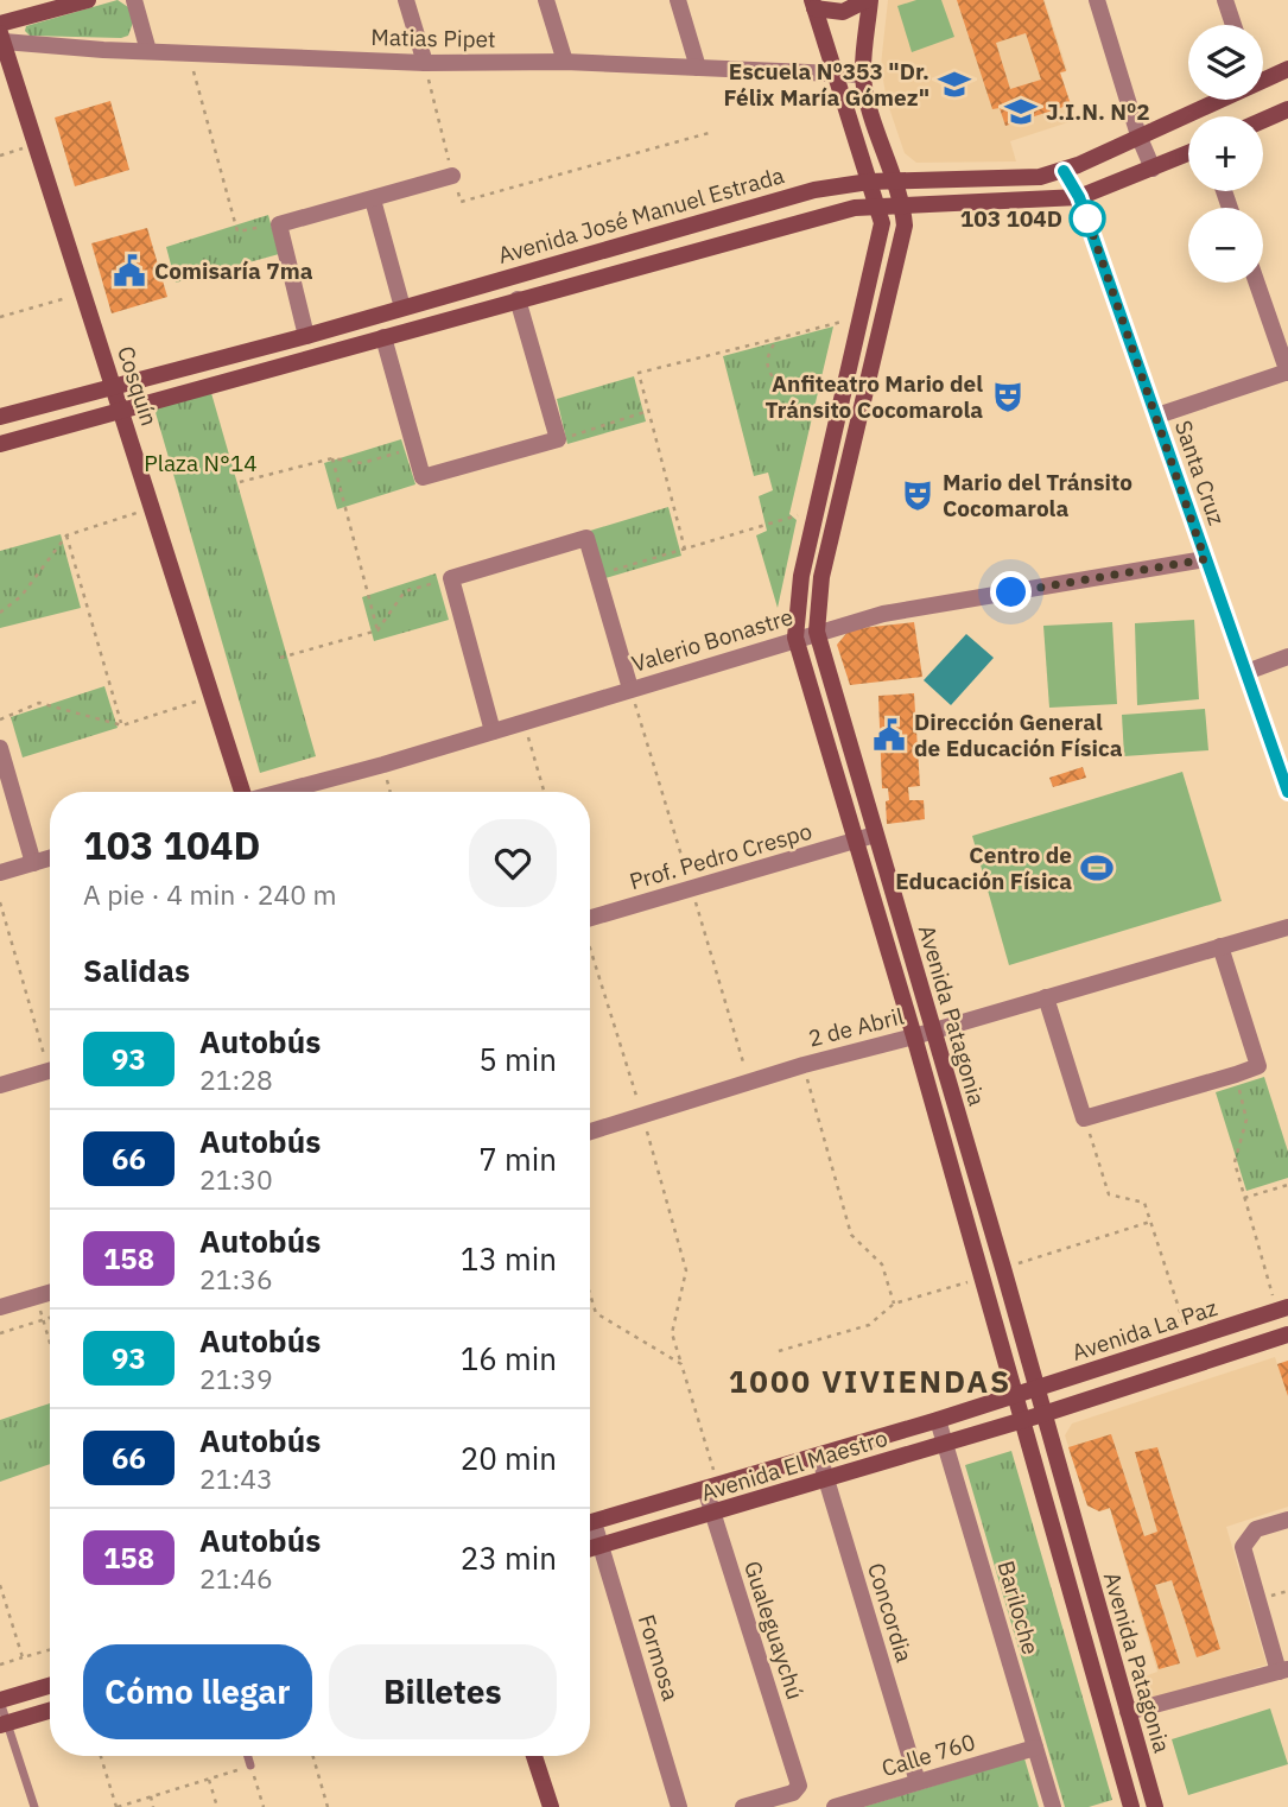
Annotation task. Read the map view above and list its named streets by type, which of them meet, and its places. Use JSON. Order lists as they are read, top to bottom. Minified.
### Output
{"streets":{"main road":["Avenida José Manuel Estrada","Cosquín","Santa Cruz","Avenida Patagonia","Avenida La Paz","Avenida El Maestro"],"street":["Matias Pipet","Valerio Bonastre","Prof. Pedro Crespo","2 de Abril","Bariloche","Concordia","Gualeguaychú","Formosa","Calle 760"]},"crossings":[["Matias Pipet","Cosquín"],["Matias Pipet","Avenida Patagonia"],["Avenida José Manuel Estrada","Cosquín"],["Avenida José Manuel Estrada","Santa Cruz"],["Avenida José Manuel Estrada","Avenida Patagonia"],["Santa Cruz","Valerio Bonastre"],["Valerio Bonastre","Avenida Patagonia"],["Prof. Pedro Crespo","Avenida Patagonia"],["Avenida Patagonia","2 de Abril"],["Avenida Patagonia","Avenida La Paz"],["Avenida Patagonia","Avenida El Maestro"],["Avenida La Paz","Avenida El Maestro"],["Avenida El Maestro","Bariloche"],["Avenida El Maestro","Concordia"],["Avenida El Maestro","Gualeguaychú"],["Avenida El Maestro","Formosa"],["Bariloche","Calle 760"],["Concordia","Calle 760"]],"districts":["1000 VIVIENDAS"],"parks":["Plaza N°14"],"places":{"school or university":["Escuela Nº353 \"Dr. Félix María Gómez\"","J.I.N. Nº2"],"other":["103 104D"],"public building":["Comisaría 7ma","Dirección General de Educación Física"],"theatre":["Anfiteatro Mario del Tránsito Cocomarola","Mario del Tránsito Cocomarola"],"sports":["Centro de Educación Física"]},"lines":["bus line 93"],"page":{"map_buttons":["+","−"],"heading":[["103 104D","A pie · 4 min · 240 m"],"Salidas"],"list":[{"mark":"93","name":"Autobús","note":"21:28","value":"5 min"},{"mark":"66","name":"Autobús","note":"21:30","value":"7 min"},{"mark":"158","name":"Autobús","note":"21:36","value":"13 min"},{"mark":"93","name":"Autobús","note":"21:39","value":"16 min"},{"mark":"66","name":"Autobús","note":"21:43","value":"20 min"},{"mark":"158","name":"Autobús","note":"21:46","value":"23 min"}],"buttons":["Cómo llegar","Billetes"]}}
